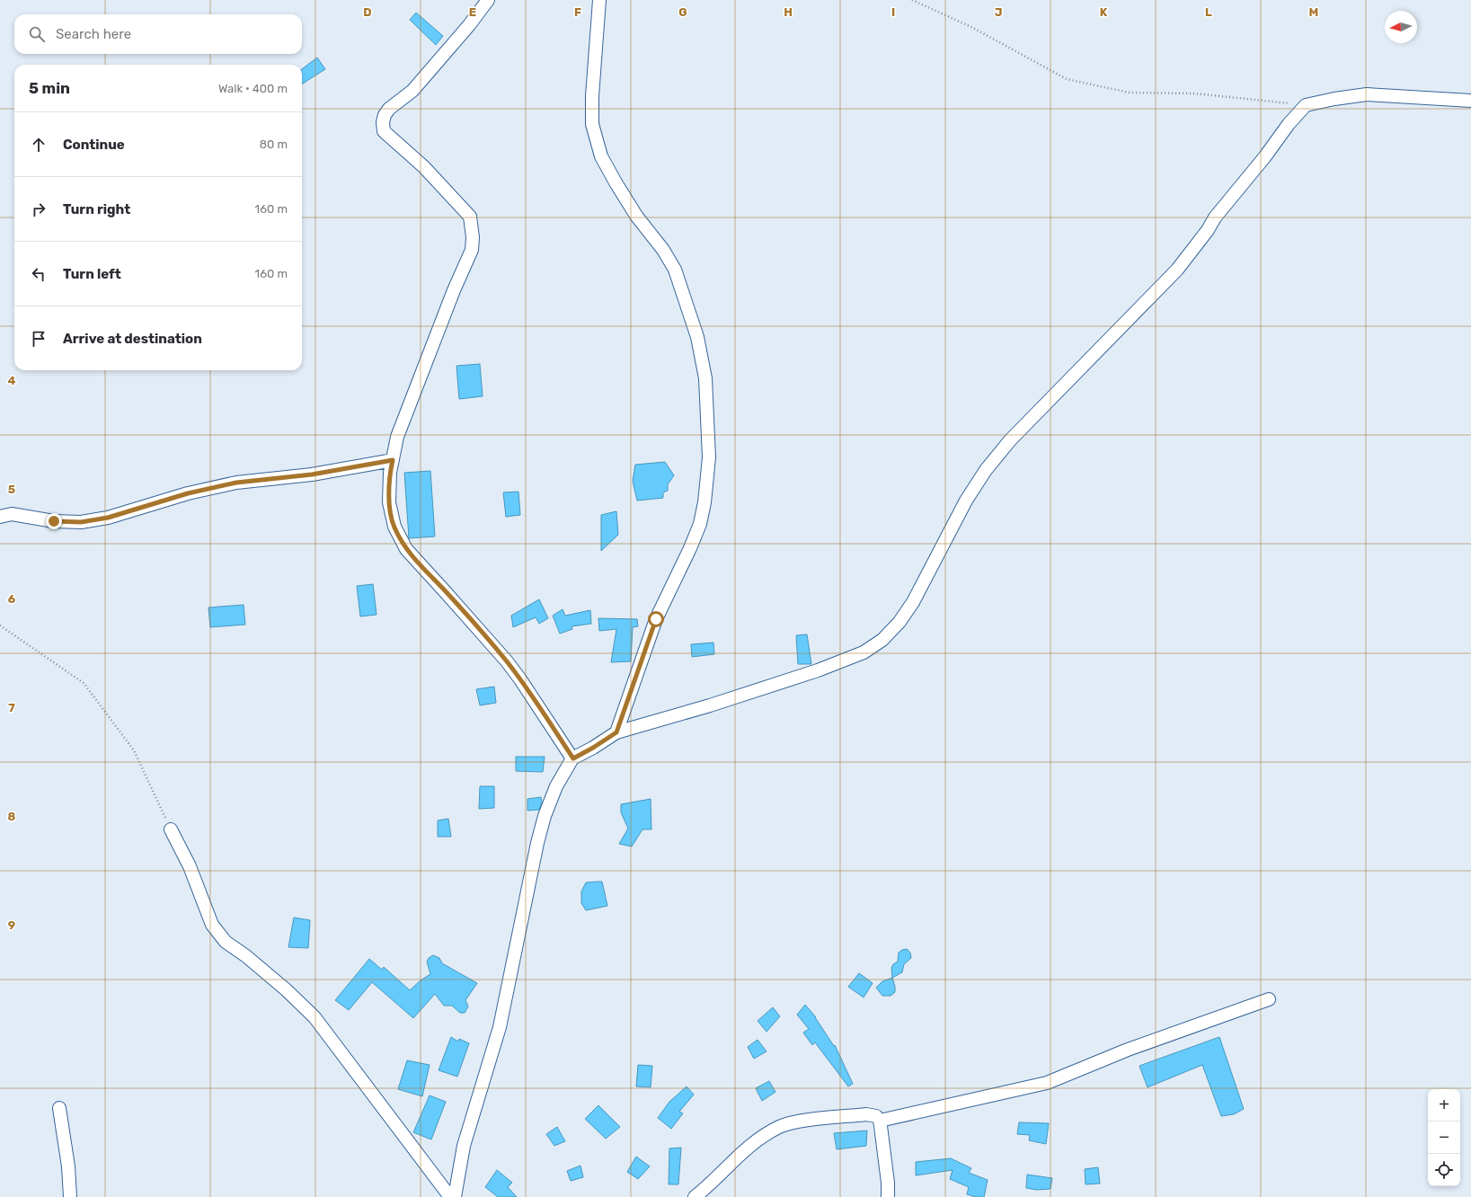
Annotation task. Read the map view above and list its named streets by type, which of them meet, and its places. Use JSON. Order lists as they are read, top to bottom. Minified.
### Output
{"north":"left","page":{"search":"Search here","heading":["5 min","Walk · 400 m"],"list":[["Continue","80 m"],["Turn right","160 m"],["Turn left","160 m"],"Arrive at destination"],"map_buttons":["+","−"]},"grid":{"columns":["D","E","F","G","H","I","J","K","L","M"],"rows":["4","5","6","7","8","9"]}}
